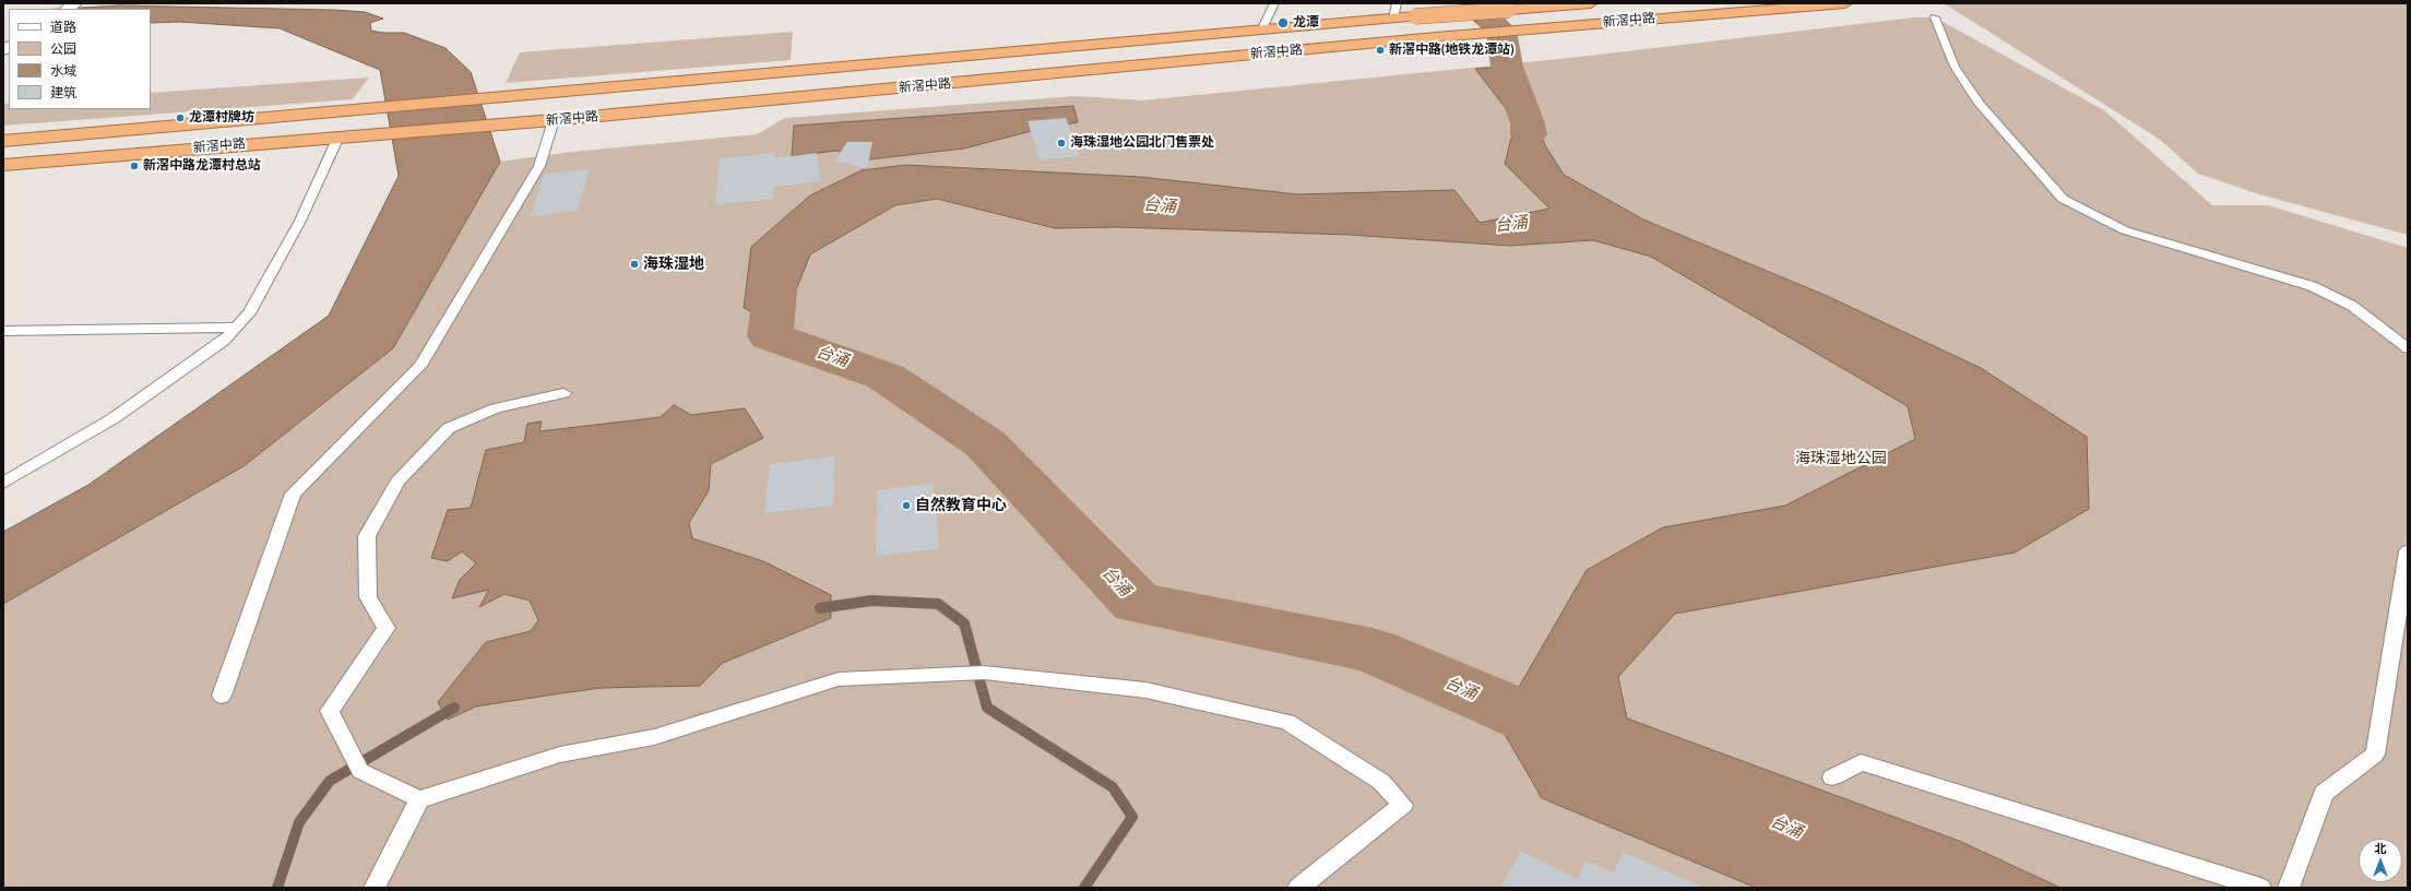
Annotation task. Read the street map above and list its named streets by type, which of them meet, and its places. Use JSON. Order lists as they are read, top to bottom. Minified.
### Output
{"streets":{"highway":["新滘中路"]},"water":["台涌"],"parks":["海珠湿地公园"],"places":["龙潭","新滘中路(地铁龙潭站)","龙潭村牌坊","海珠湿地公园北门售票处","新滘中路龙潭村总站","海珠湿地","自然教育中心"],"legend":["道路","公园","水域","建筑"],"north":"top"}
